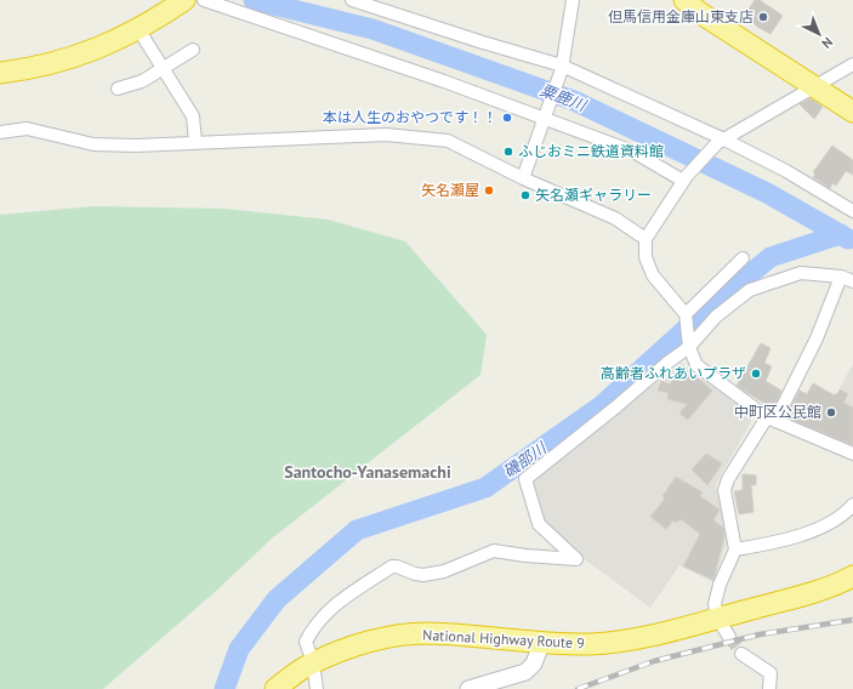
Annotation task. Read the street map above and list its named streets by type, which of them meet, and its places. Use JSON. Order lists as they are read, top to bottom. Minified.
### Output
{"streets":{"highway":["National Highway Route 9"]},"districts":["Santocho-Yanasemachi"],"water":["粟鹿川","磯部川"],"places":["但馬信用金庫山東支店","本は人生のおやつです！！","ふじおミニ鉄道資料館","矢名瀬屋","矢名瀬ギャラリー","高齢者ふれあいプラザ","中町区公民館"],"north":"bottom right"}
